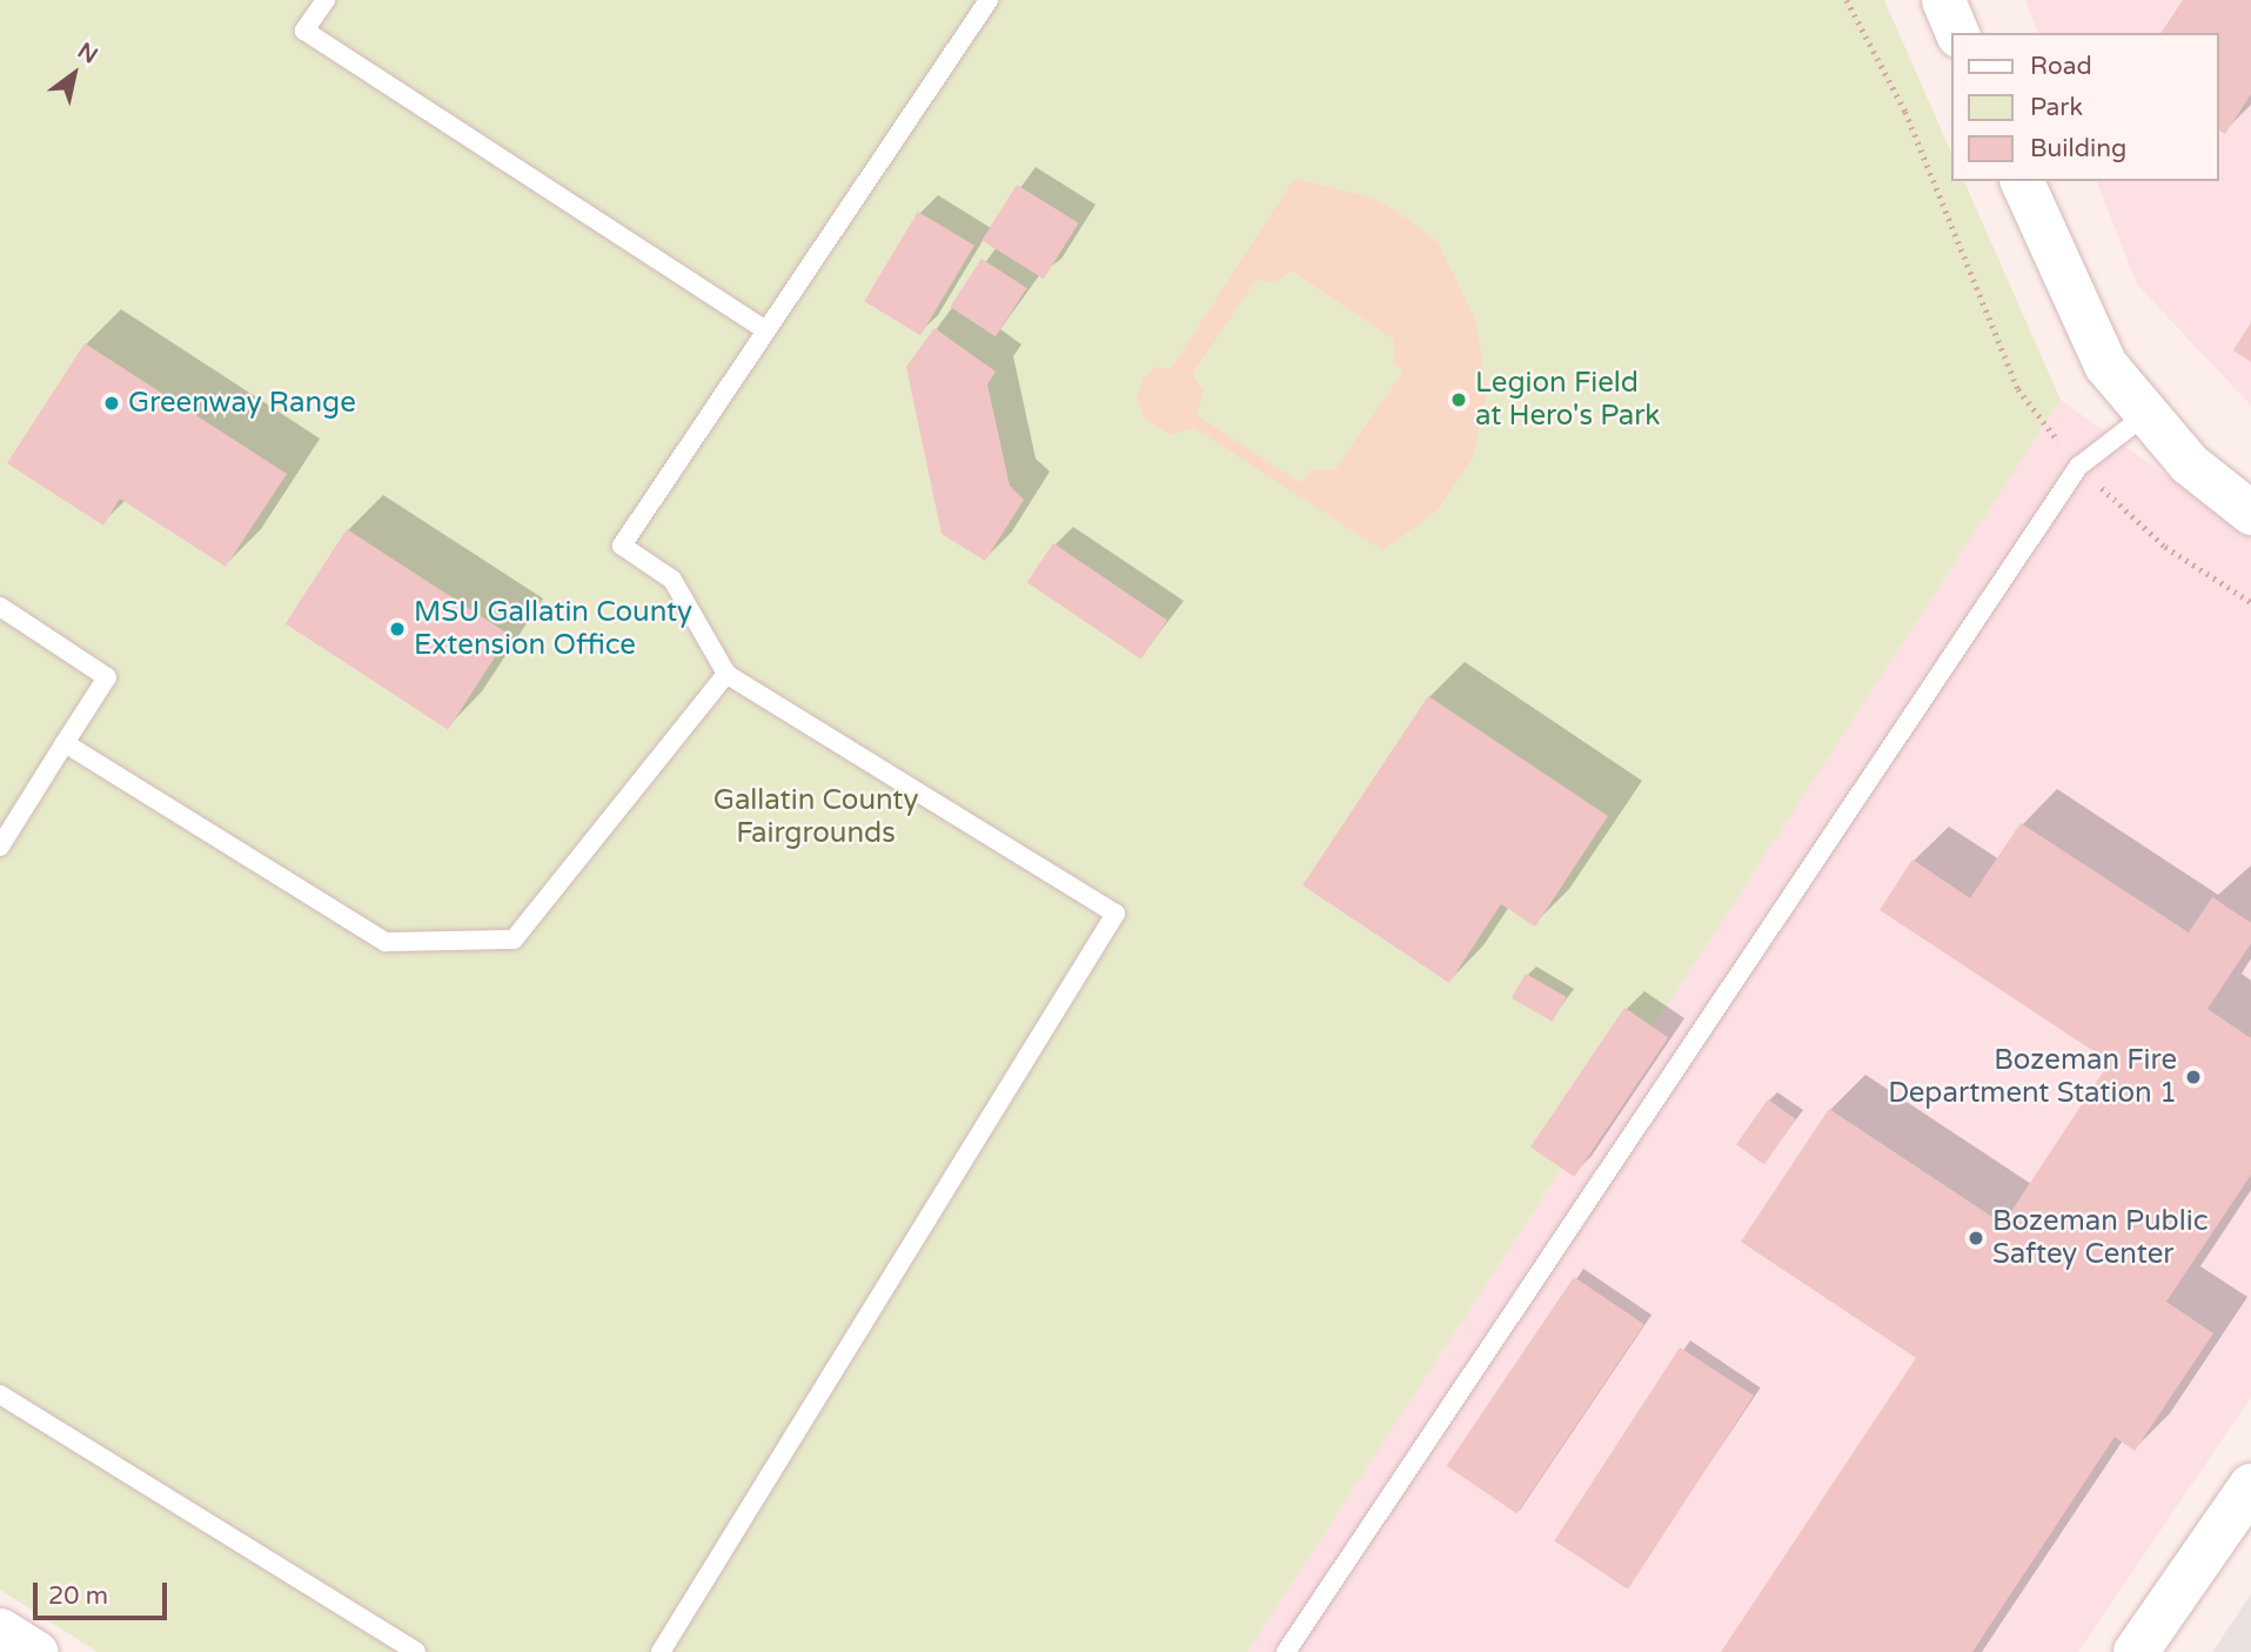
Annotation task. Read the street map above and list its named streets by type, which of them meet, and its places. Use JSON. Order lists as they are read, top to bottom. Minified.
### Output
{"parks":["Gallatin County Fairgrounds"],"places":["Legion Field at Hero's Park","Greenway Range","MSU Gallatin County Extension Office","Bozeman Fire Department Station 1","Bozeman Public Saftey Center"],"legend":["Road","Park","Building"],"scale_bar":"20 m","north":"top right"}
